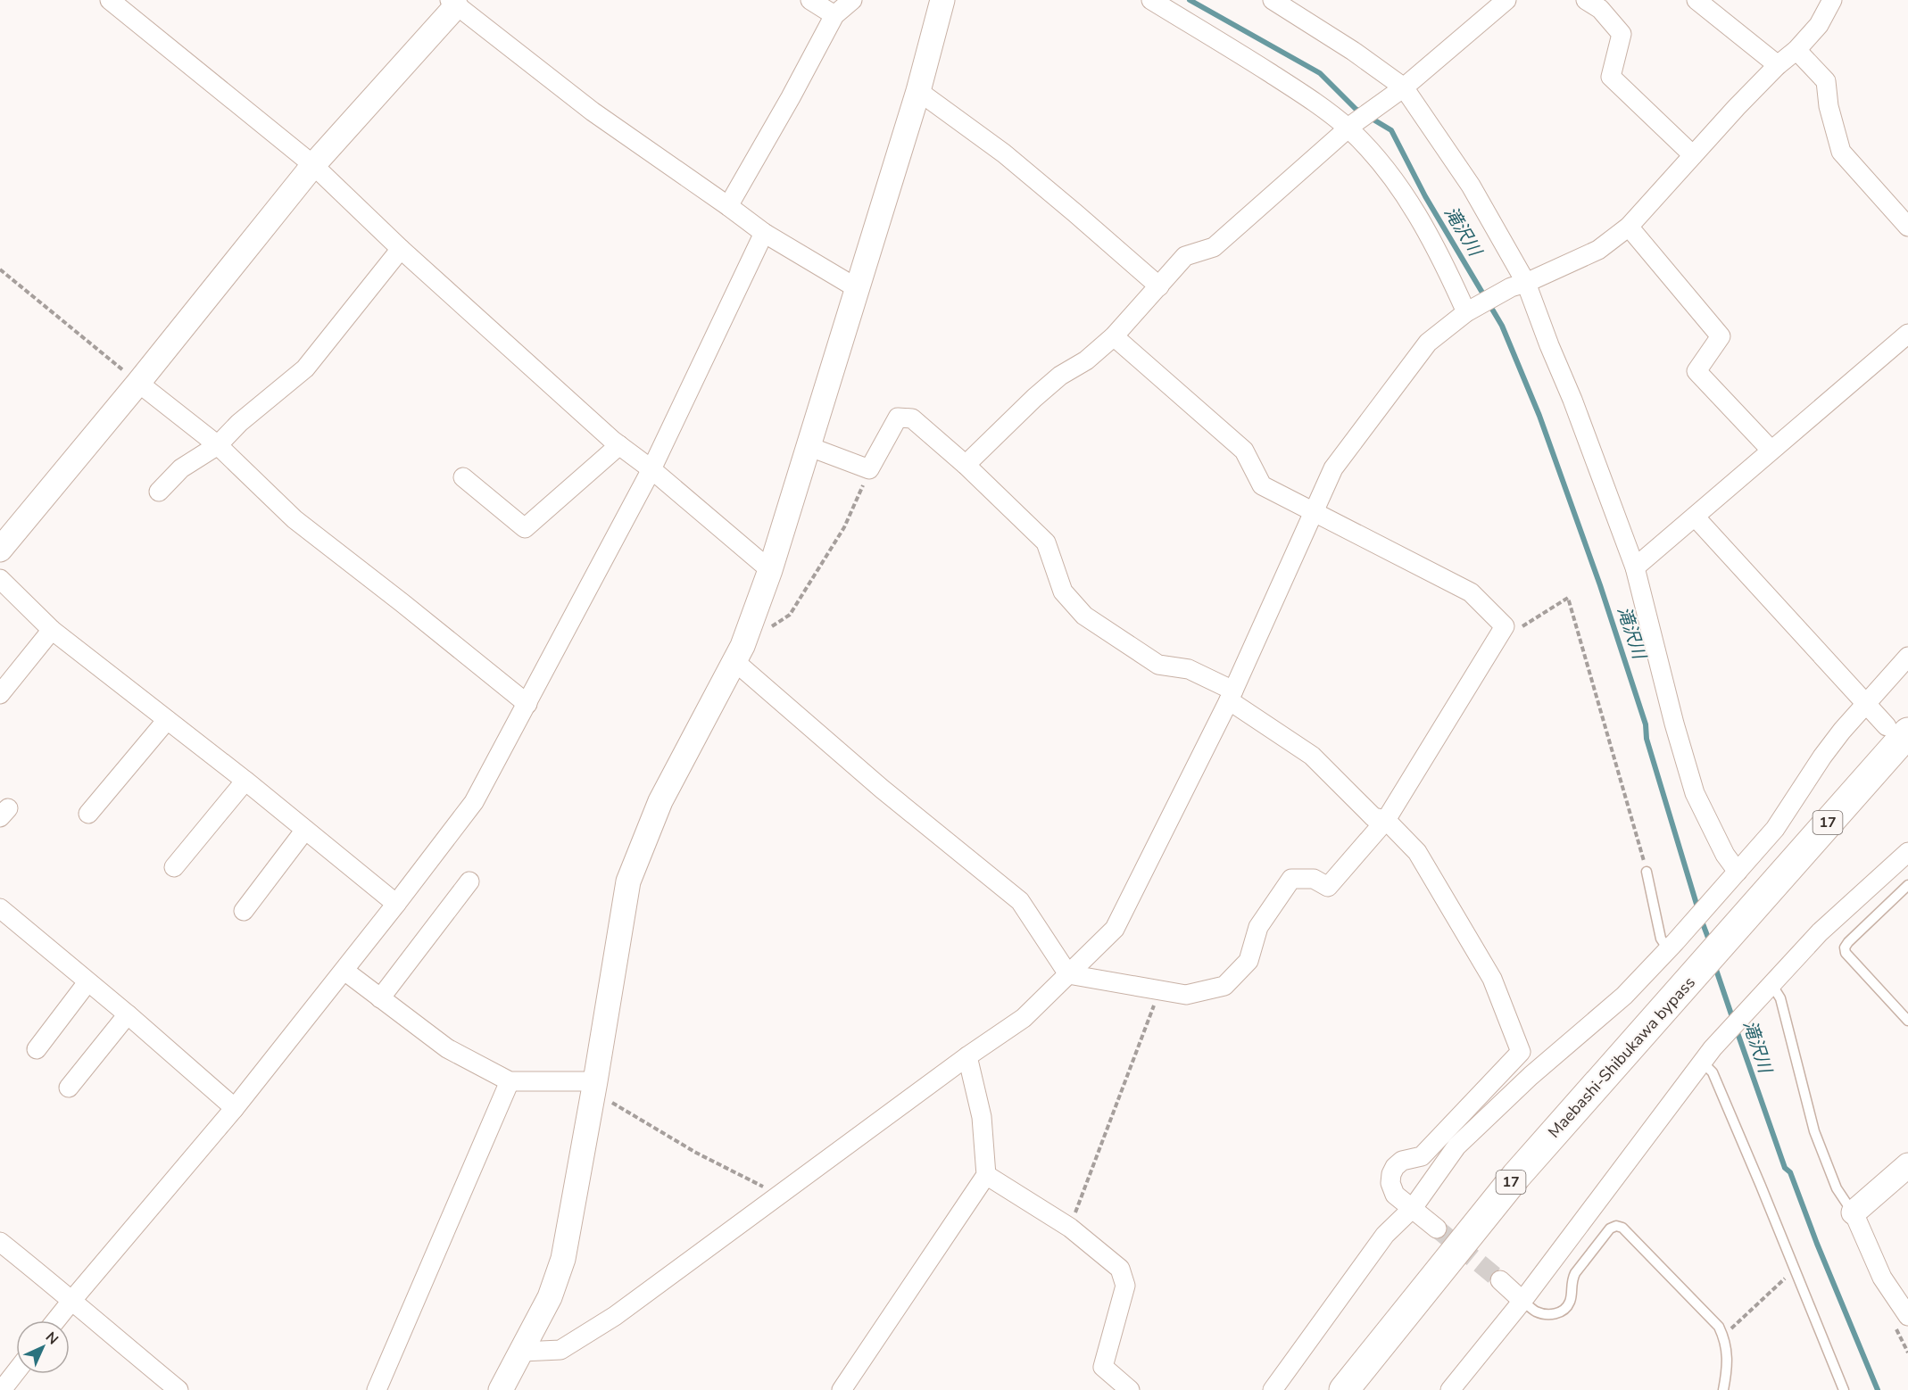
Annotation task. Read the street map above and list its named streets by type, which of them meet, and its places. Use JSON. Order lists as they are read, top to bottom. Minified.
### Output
{"streets":{"highway":["17","Maebashi-Shibukawa bypass"]},"water":["滝沢川"],"north":"top right"}
